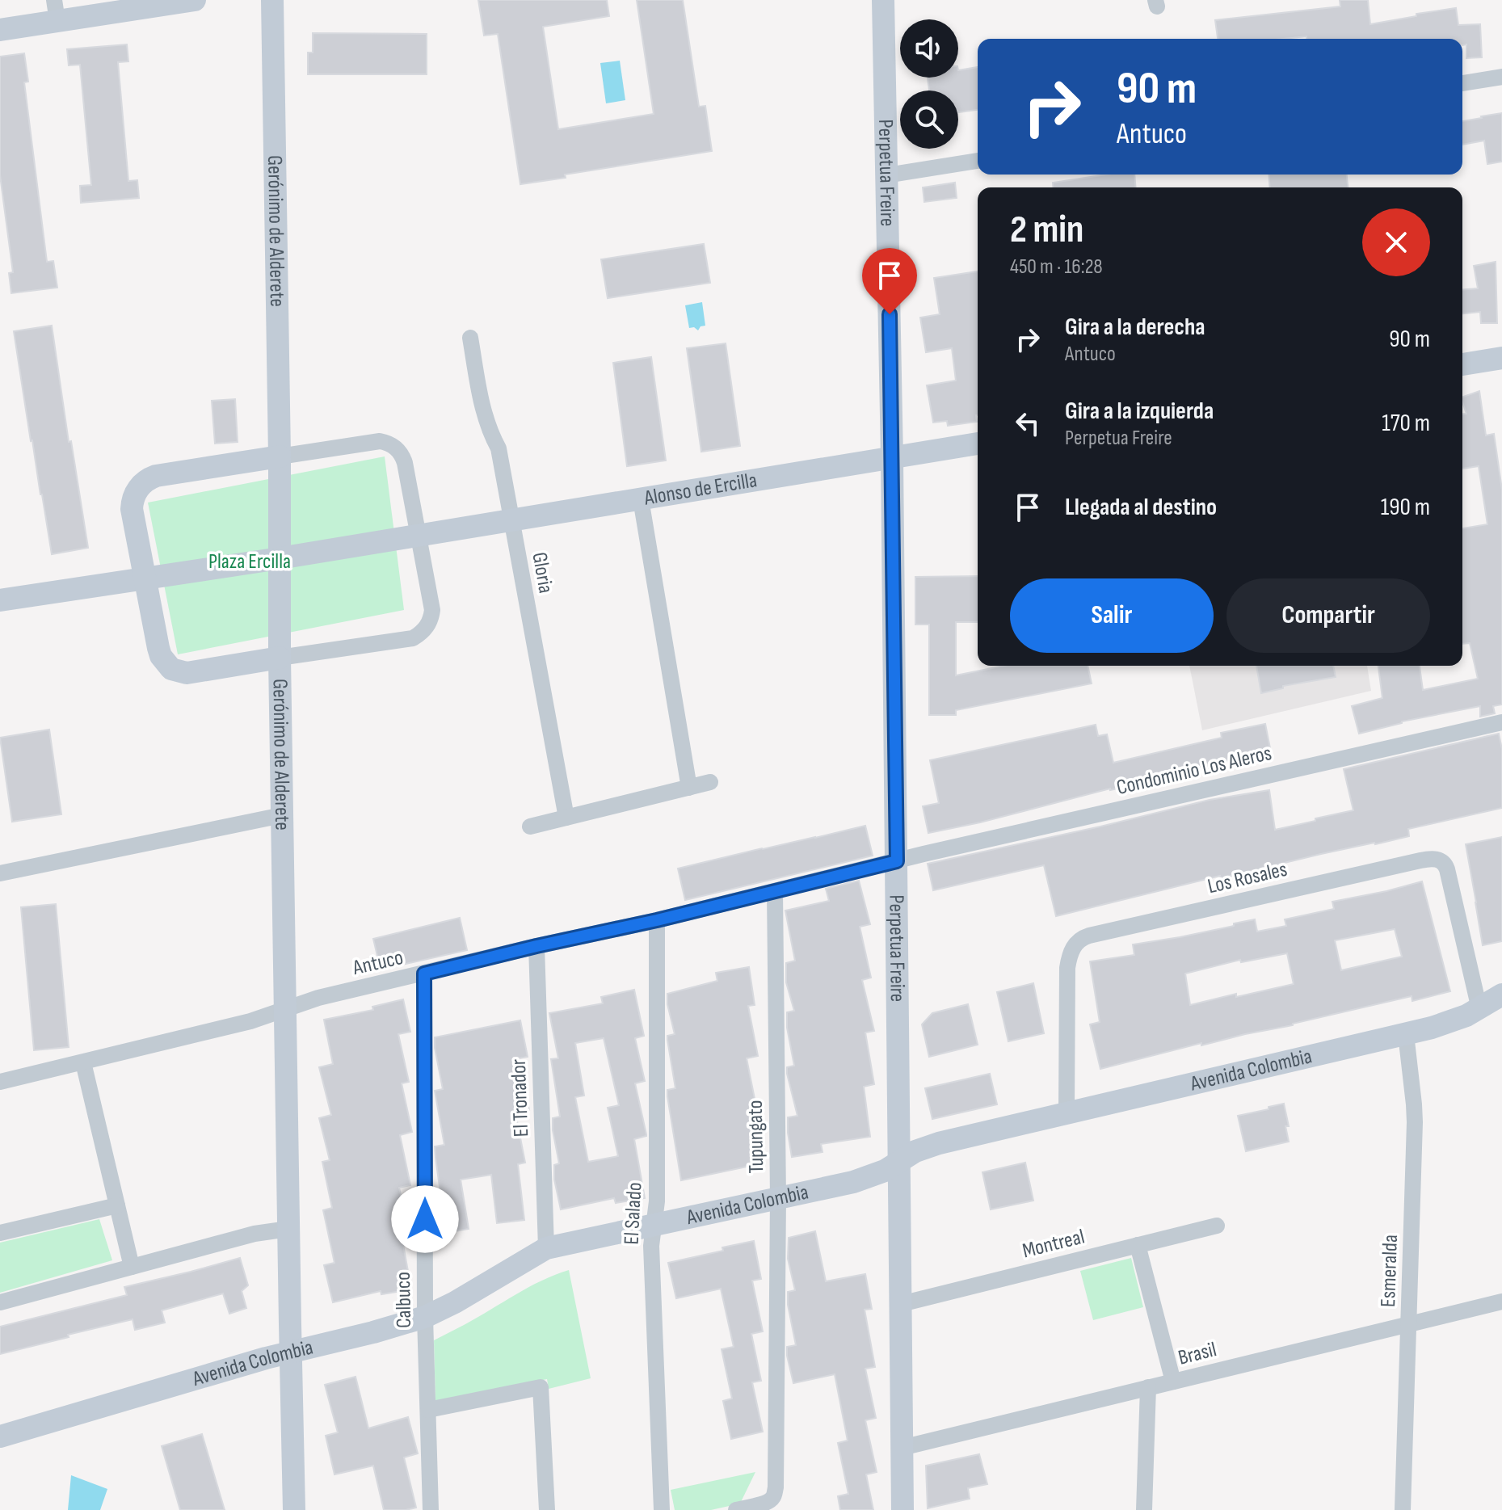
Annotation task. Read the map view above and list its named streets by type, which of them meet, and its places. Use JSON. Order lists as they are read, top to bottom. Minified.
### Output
{"streets":{"street":["Perpetua Freire","Gerónimo de Alderete","Alonso de Ercilla","Gloria","Condominio Los Aleros","Los Rosales","Antuco","Avenida Colombia","El Tronador","Tupungato","El Salado","Montreal","Esmeralda","Calbuco","Brasil"]},"crossings":[["Perpetua Freire","Alonso de Ercilla"],["Perpetua Freire","Condominio Los Aleros"],["Perpetua Freire","Antuco"],["Perpetua Freire","Avenida Colombia"],["Perpetua Freire","Montreal"],["Perpetua Freire","Brasil"],["Gerónimo de Alderete","Alonso de Ercilla"],["Gerónimo de Alderete","Antuco"],["Gerónimo de Alderete","Avenida Colombia"],["Alonso de Ercilla","Gloria"],["Condominio Los Aleros","Antuco"],["Los Rosales","Avenida Colombia"],["Antuco","El Tronador"],["Antuco","Tupungato"],["Antuco","El Salado"],["Antuco","Calbuco"],["Avenida Colombia","El Tronador"],["Avenida Colombia","Tupungato"],["Avenida Colombia","El Salado"],["Avenida Colombia","Esmeralda"],["Avenida Colombia","Calbuco"],["Esmeralda","Brasil"]],"parks":["Plaza Ercilla"],"page":{"turn":["90 m","Antuco"],"heading":["2 min","450 m · 16:28"],"list":[{"name":"Gira a la derecha","note":"Antuco","value":"90 m"},{"name":"Gira a la izquierda","note":"Perpetua Freire","value":"170 m"},{"name":"Llegada al destino","value":"190 m"}],"buttons":["Salir","Compartir"]}}
